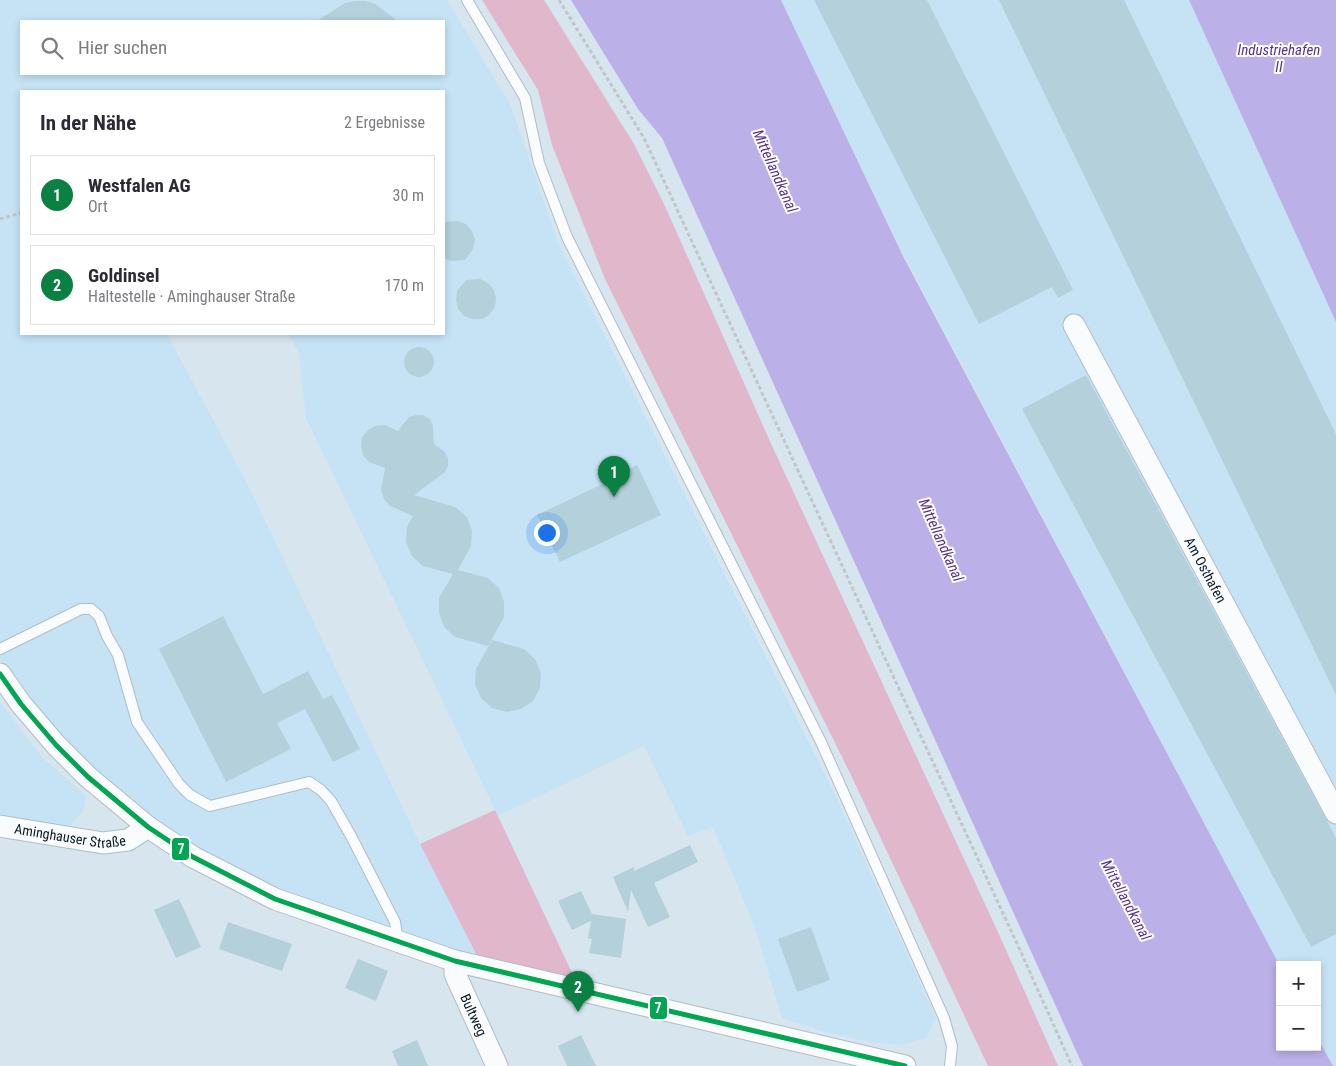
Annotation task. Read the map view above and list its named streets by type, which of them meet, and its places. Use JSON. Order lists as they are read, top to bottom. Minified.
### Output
{"streets":{"street":["Am Osthafen","Aminghauser Straße","Bultweg"]},"water":["Industriehafen II","Mittellandkanal"],"lines":["transit line 7"],"page":{"search":"Hier suchen","heading":["In der Nähe","2 Ergebnisse"],"list":[{"mark":"1","name":"Westfalen AG","note":"Ort","value":"30 m"},{"mark":"2","name":"Goldinsel","note":"Haltestelle · Aminghauser Straße","value":"170 m"}],"pins":["1","2"],"map_buttons":["+","−"]}}
